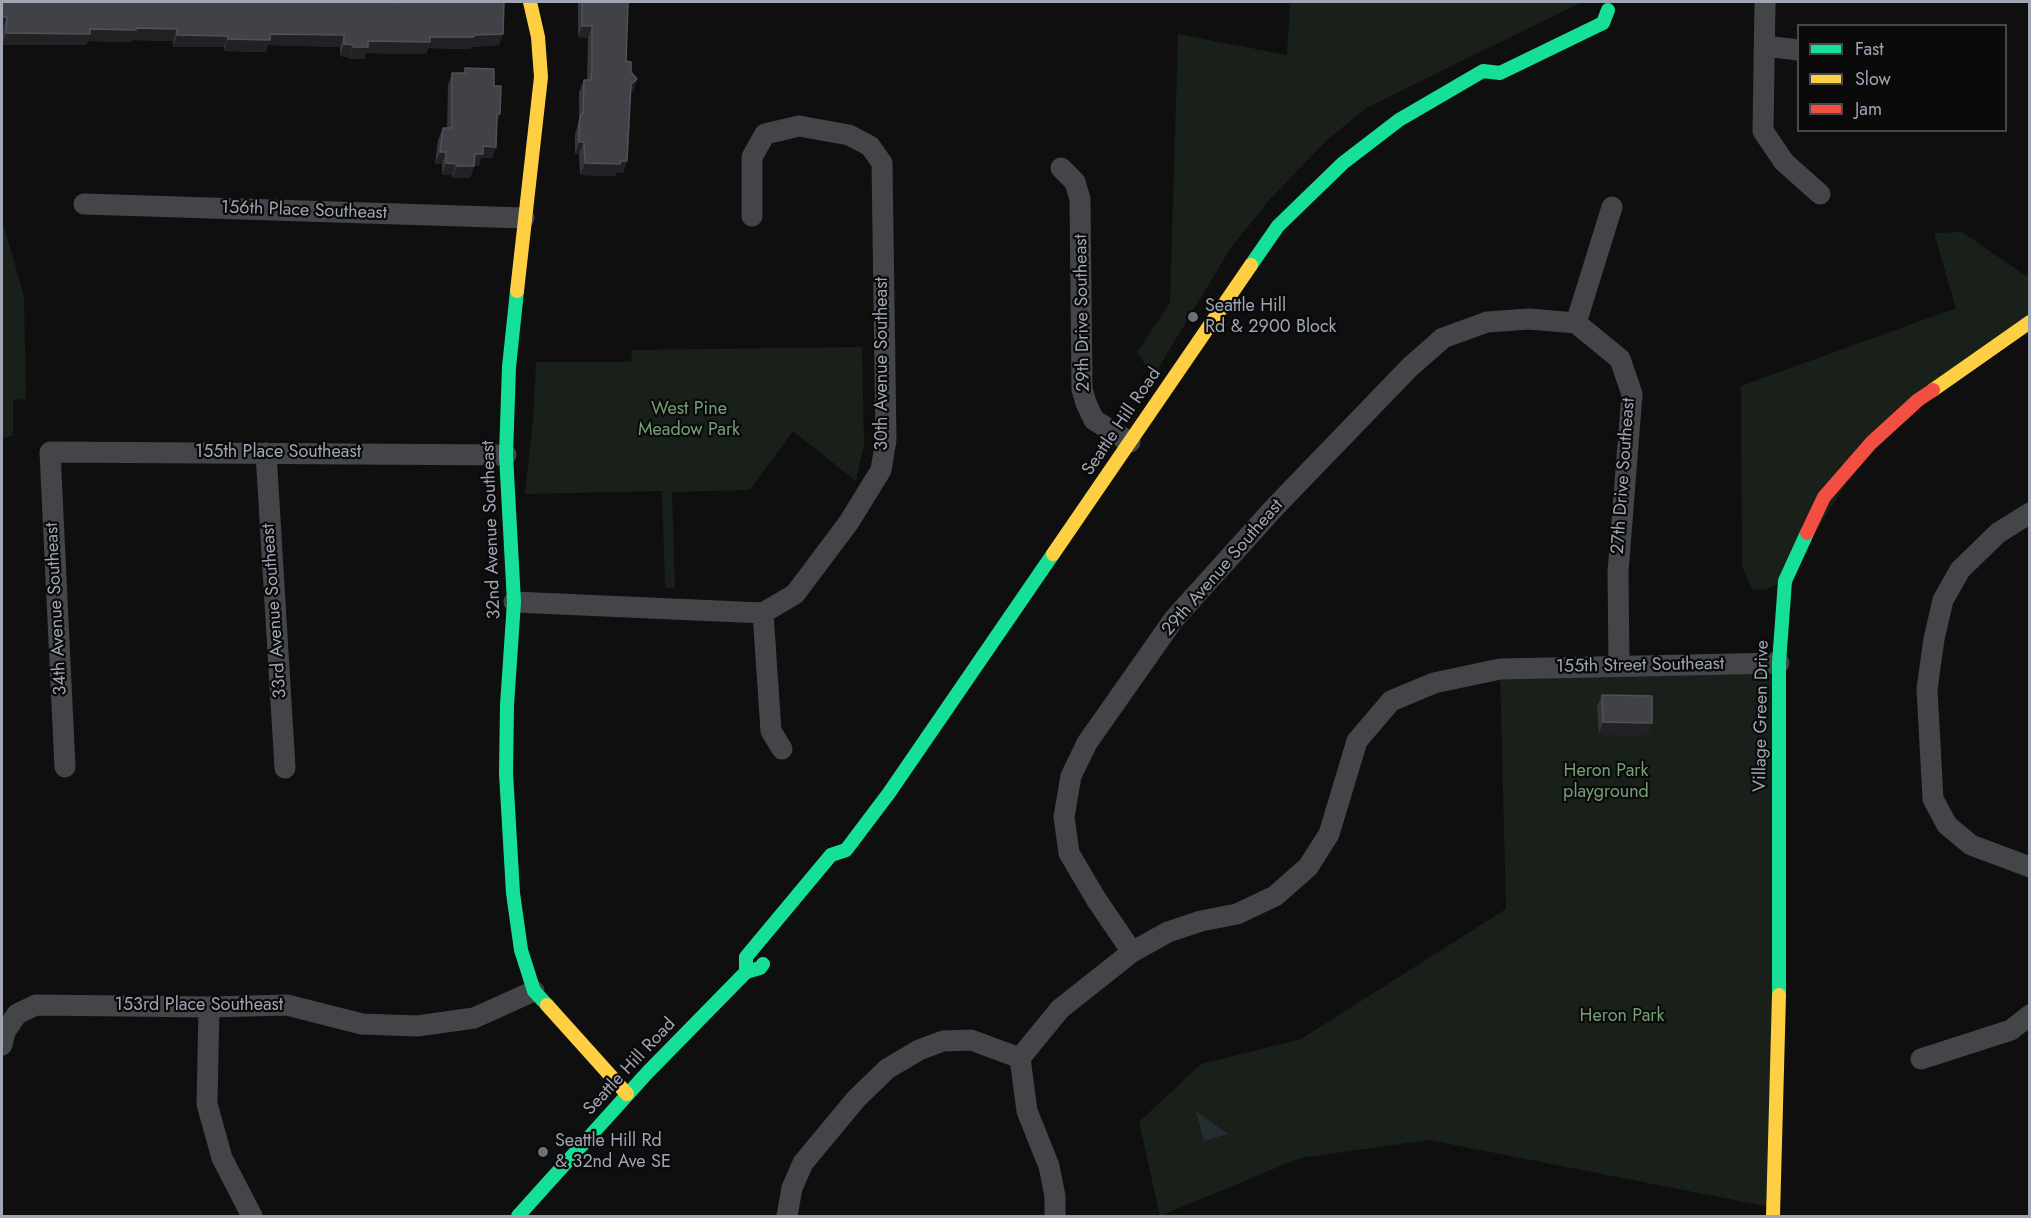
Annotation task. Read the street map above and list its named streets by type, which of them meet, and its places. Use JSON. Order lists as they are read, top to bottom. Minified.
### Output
{"streets":{"street":["156th Place Southeast","29th Drive Southeast","30th Avenue Southeast","Seattle Hill Road","155th Place Southeast","27th Drive Southeast","32nd Avenue Southeast","29th Avenue Southeast","34th Avenue Southeast","33rd Avenue Southeast","155th Street Southeast","Village Green Drive","153rd Place Southeast"]},"crossings":[["156th Place Southeast","32nd Avenue Southeast"],["29th Drive Southeast","Seattle Hill Road"],["Seattle Hill Road","32nd Avenue Southeast"],["155th Place Southeast","32nd Avenue Southeast"],["155th Place Southeast","34th Avenue Southeast"],["155th Place Southeast","33rd Avenue Southeast"],["27th Drive Southeast","29th Avenue Southeast"],["27th Drive Southeast","155th Street Southeast"],["32nd Avenue Southeast","153rd Place Southeast"],["29th Avenue Southeast","155th Street Southeast"],["155th Street Southeast","Village Green Drive"]],"parks":["West Pine Meadow Park","Heron Park playground","Heron Park"],"places":["Seattle Hill Rd & 2900 Block","Seattle Hill Rd & 32nd Ave SE"],"legend":["Fast","Slow","Jam"]}
